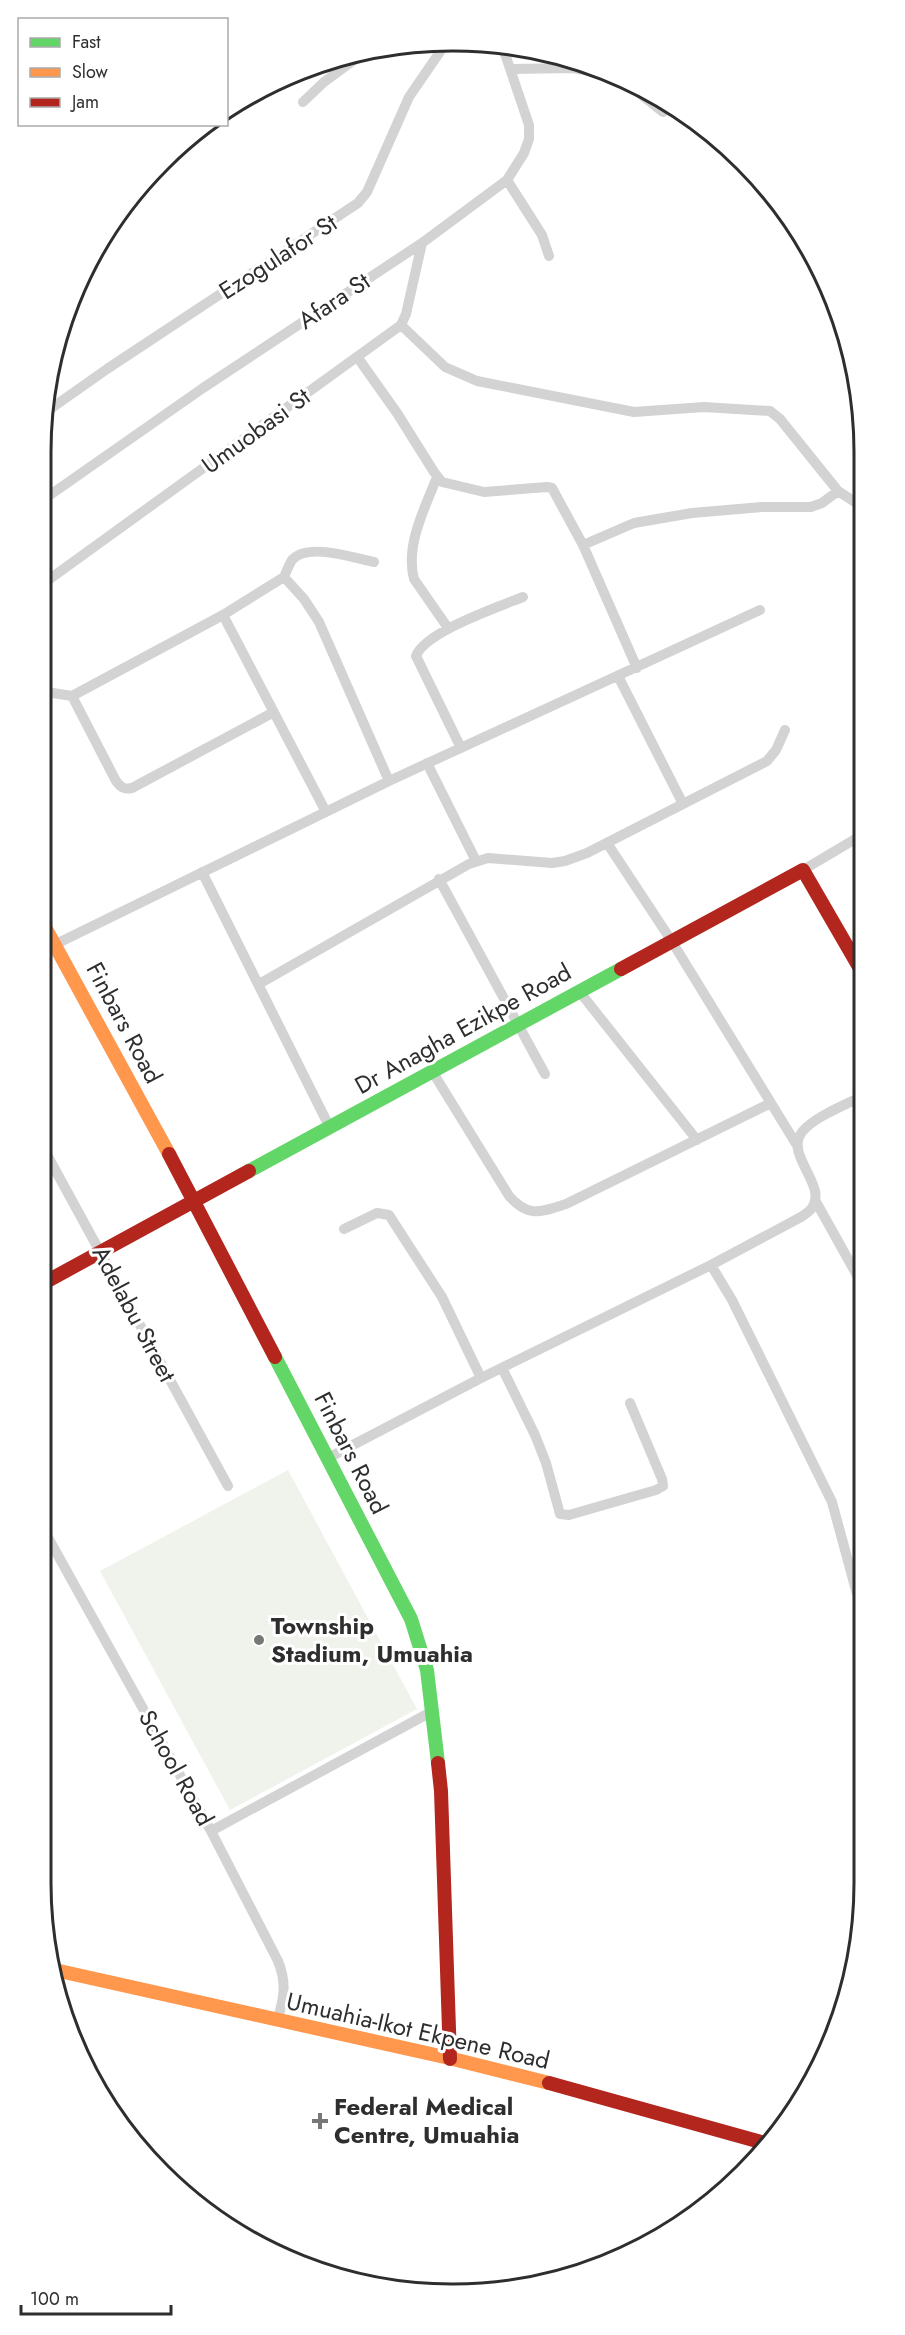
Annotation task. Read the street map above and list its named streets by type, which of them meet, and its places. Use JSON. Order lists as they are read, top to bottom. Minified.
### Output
{"streets":{"street":["Ezogulafor St","Afara St","Umuobasi St","Finbars Road","Dr Anagha Ezikpe Road","Adelabu Street","School Road","Umuahia-Ikot Ekpene Road"]},"crossings":[["Finbars Road","Dr Anagha Ezikpe Road"],["Finbars Road","Umuahia-Ikot Ekpene Road"],["Dr Anagha Ezikpe Road","Adelabu Street"],["School Road","Umuahia-Ikot Ekpene Road"]],"places":{"other":["Township Stadium, Umuahia"],"health":["Federal Medical Centre, Umuahia"]},"legend":["Fast","Slow","Jam"],"scale_bar":"100 m"}
